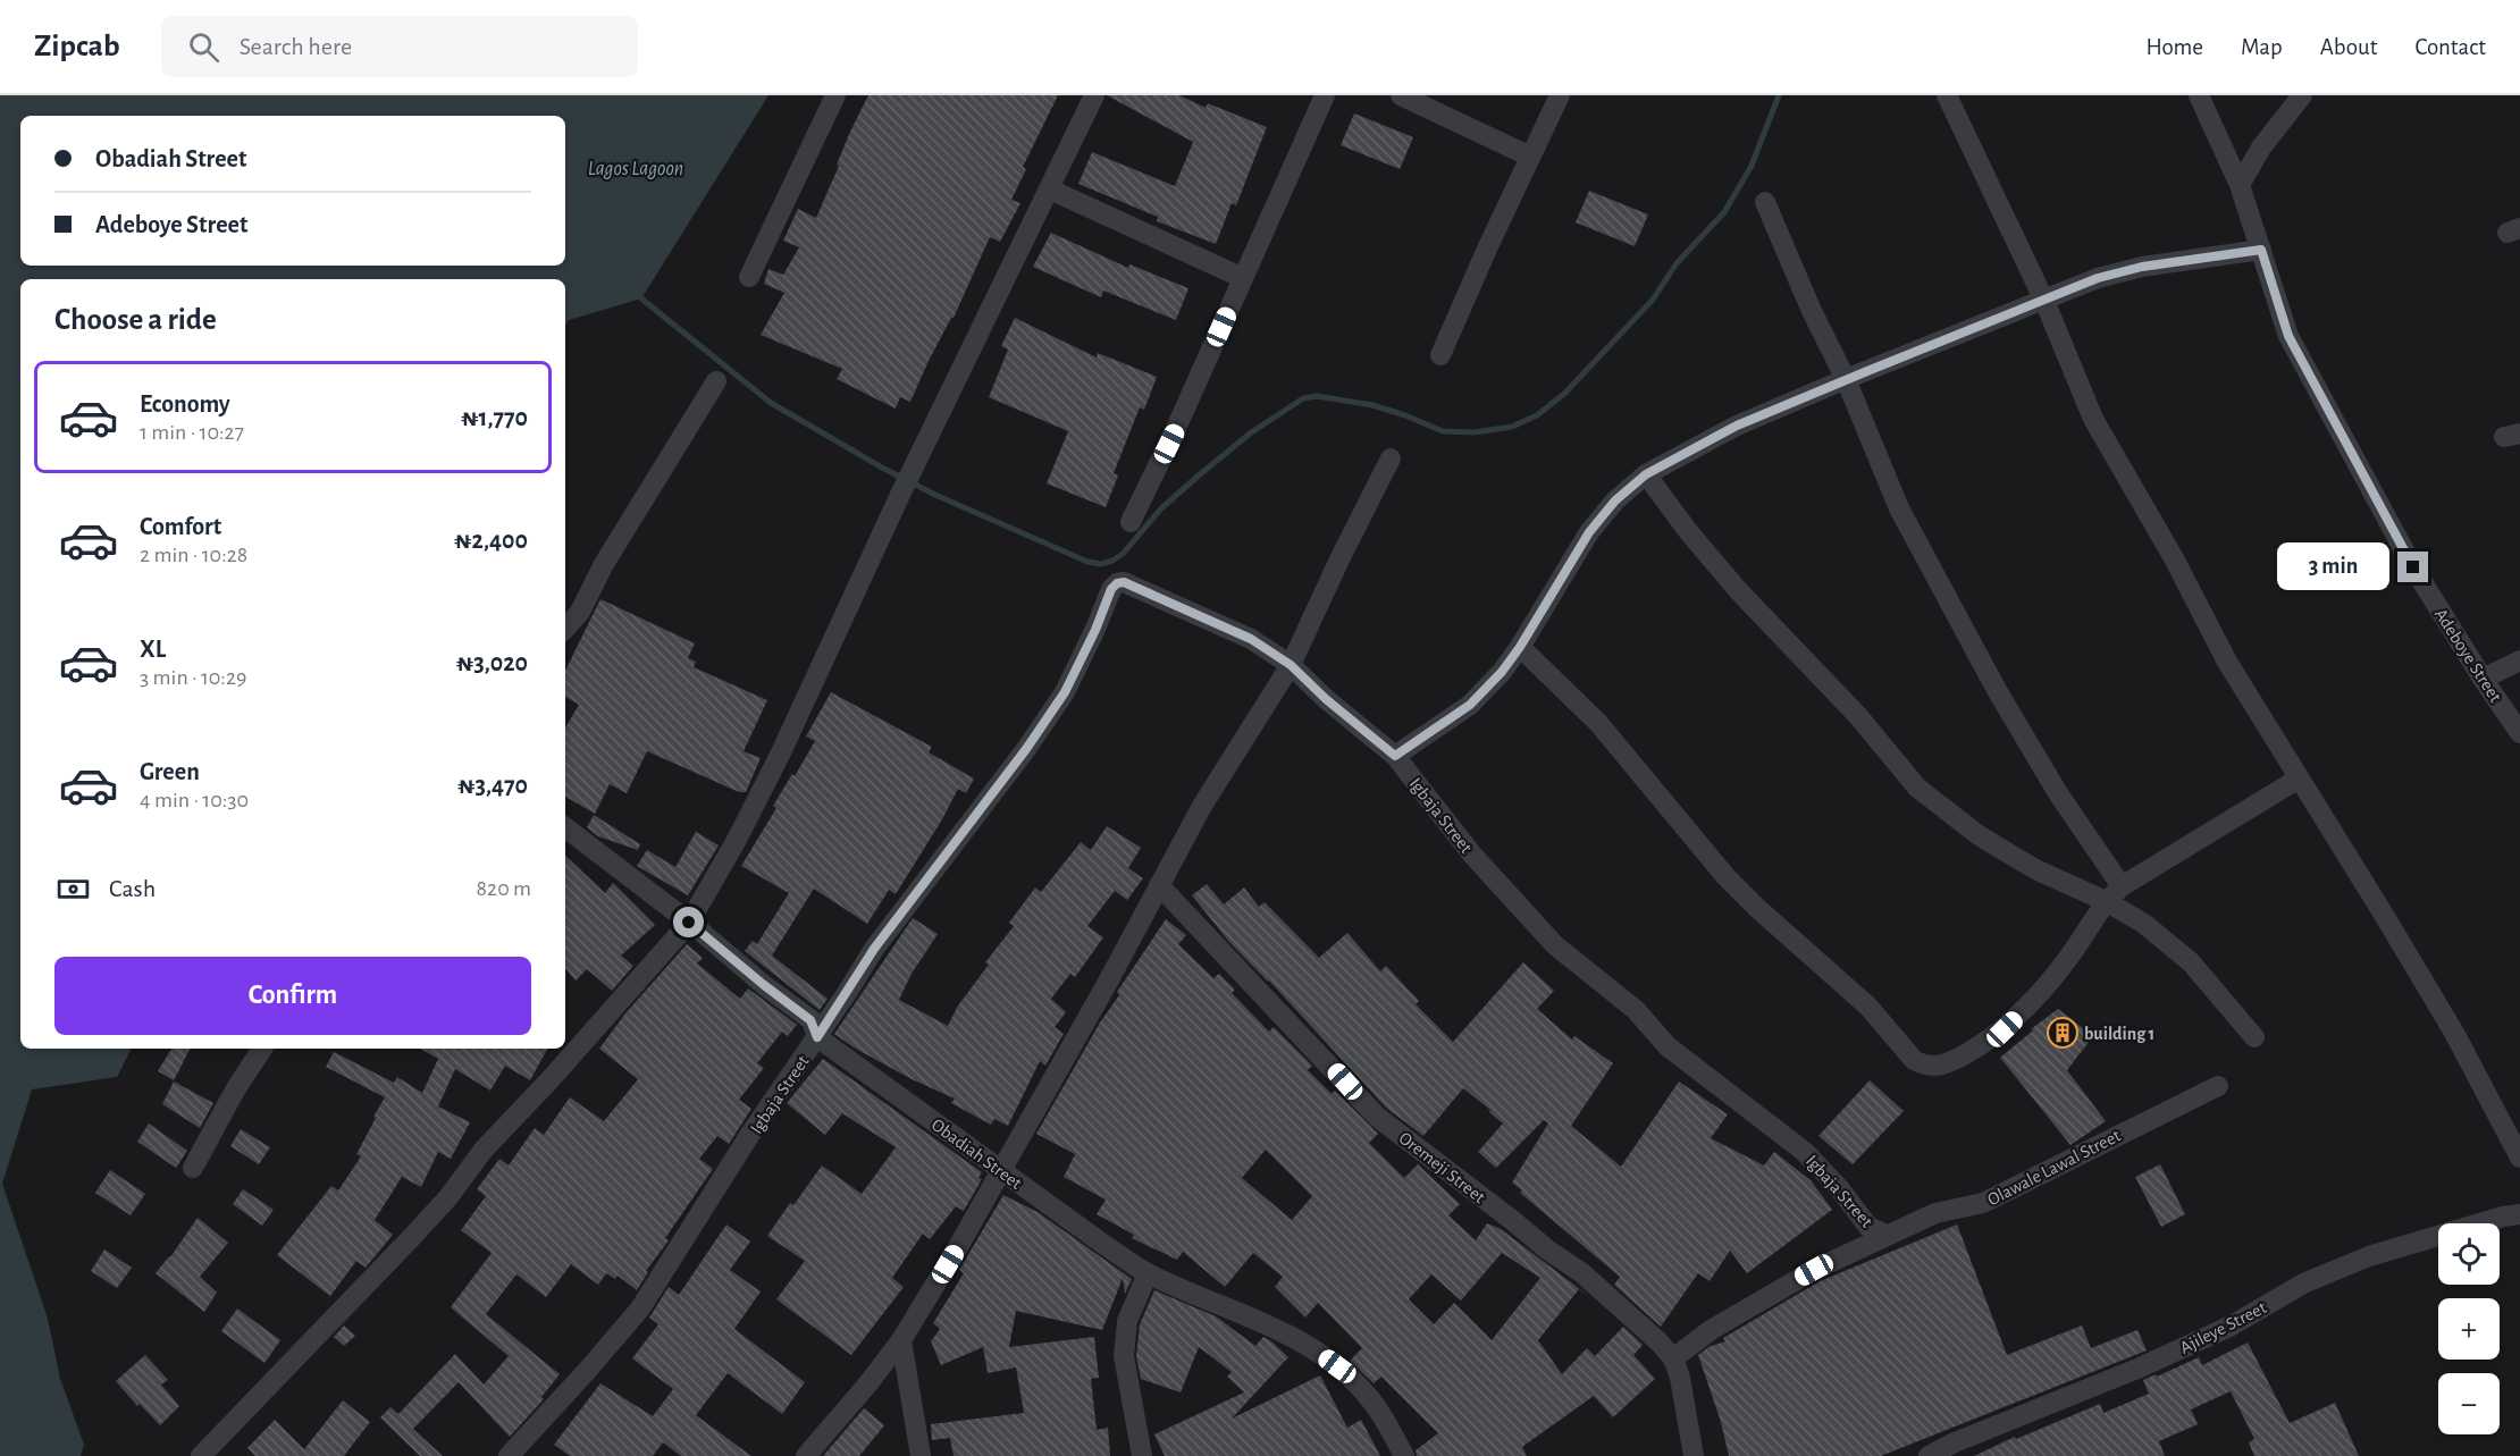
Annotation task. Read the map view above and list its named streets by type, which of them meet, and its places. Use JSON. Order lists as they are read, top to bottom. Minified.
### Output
{"streets":{"street":["Adeboye Street","Igbaja Street","Obadiah Street","Oremeji Street","Olawale Lawal Street","Ajileye Street"]},"crossings":[["Igbaja Street","Obadiah Street"],["Igbaja Street","Olawale Lawal Street"],["Oremeji Street","Olawale Lawal Street"]],"water":["Lagos Lagoon"],"places":{"building":["building 1"]},"page":{"header":"Zipcab","search":"Search here","nav":["Home","Map","About","Contact"],"banner":["Obadiah Street","Adeboye Street"],"heading":"Choose a ride","list":[{"name":"Economy","note":"1 min · 10:27","value":"₦1,770"},{"name":"Comfort","note":"2 min · 10:28","value":"₦2,400"},{"name":"XL","note":"3 min · 10:29","value":"₦3,020"},{"name":"Green","note":"4 min · 10:30","value":"₦3,470"}],"bubble":"3 min","pay":["Cash","820 m"],"buttons":"Confirm","map_buttons":["+","−"]}}
